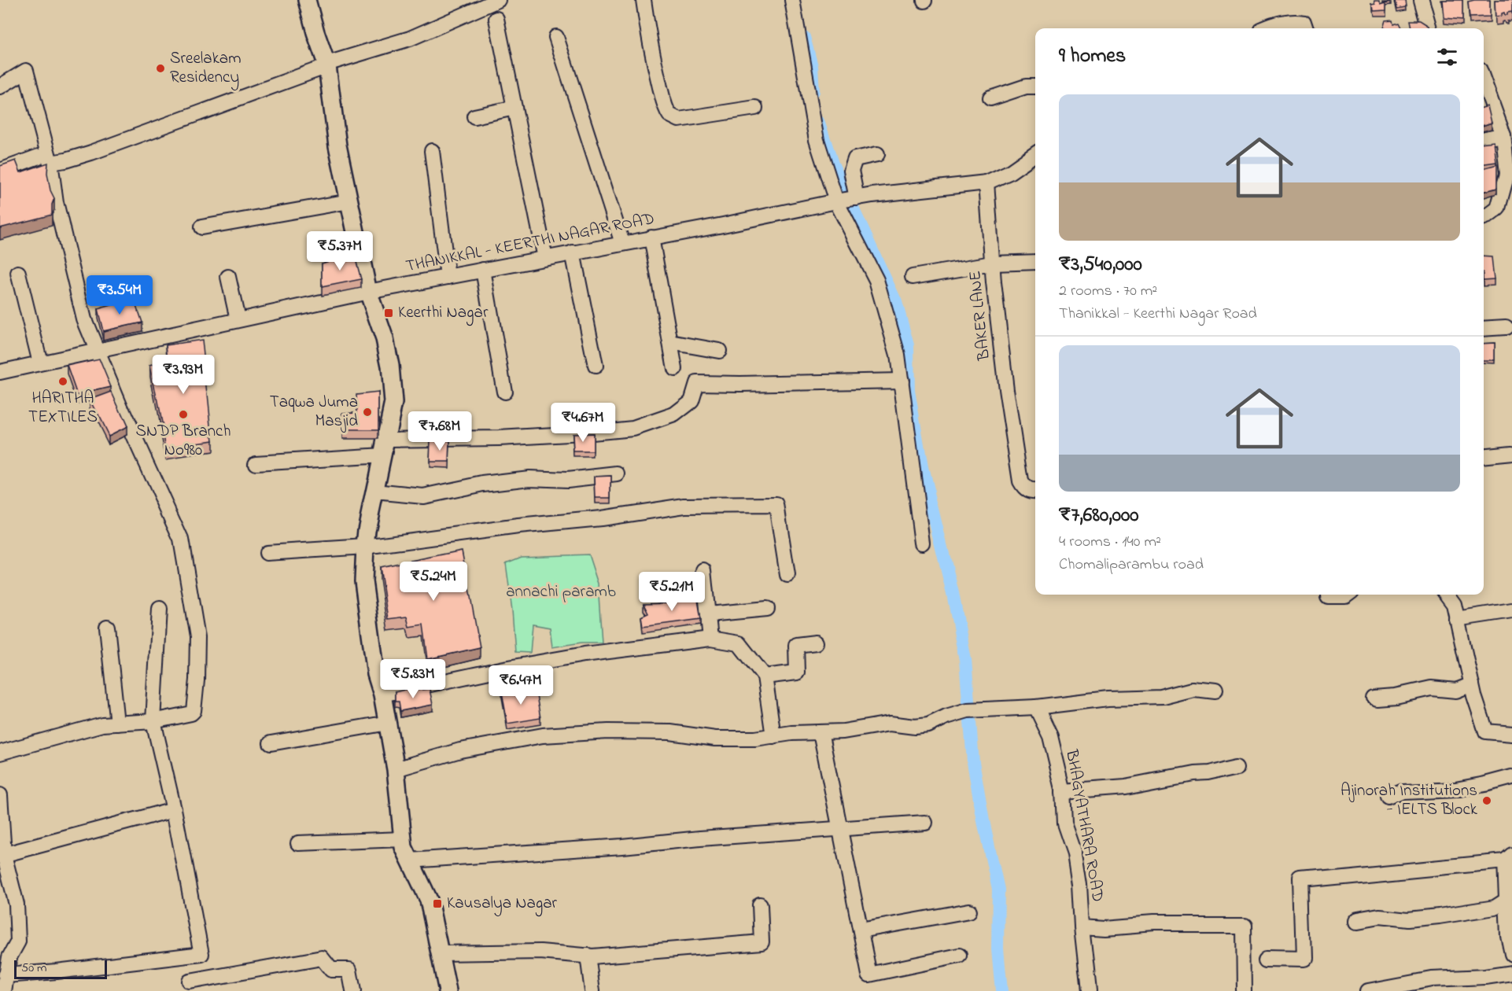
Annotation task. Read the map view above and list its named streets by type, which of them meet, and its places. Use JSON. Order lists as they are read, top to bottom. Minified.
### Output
{"streets":{"street":["THANIKKAL - KEERTHI NAGAR ROAD","BAKER LANE","BHAGYATHARA ROAD"]},"crossings":[["THANIKKAL - KEERTHI NAGAR ROAD","BAKER LANE"]],"parks":["annachi paramb"],"places":{"other":["Sreelakam Residency","HARITHA TEXTILES","Taqwa Juma Masjid","SNDP Branch No980","Ajinorah Institutions - IELTS Block"],"transit":["Keerthi Nagar","Kausalya Nagar"]},"scale_bar":"50 m","page":{"heading":"9 homes","list":[{"name":"₹3,540,000","note":"2 rooms · 70 m² · Thanikkal - Keerthi Nagar Road"},{"name":"₹7,680,000","note":"4 rooms · 140 m² · Chomaliparambu road"}],"price":["₹5.37M","₹3.54M","₹3.93M","₹4.67M","₹7.68M","₹5.24M","₹5.21M","₹5.83M","₹6.47M"],"scale":"50 m"}}
